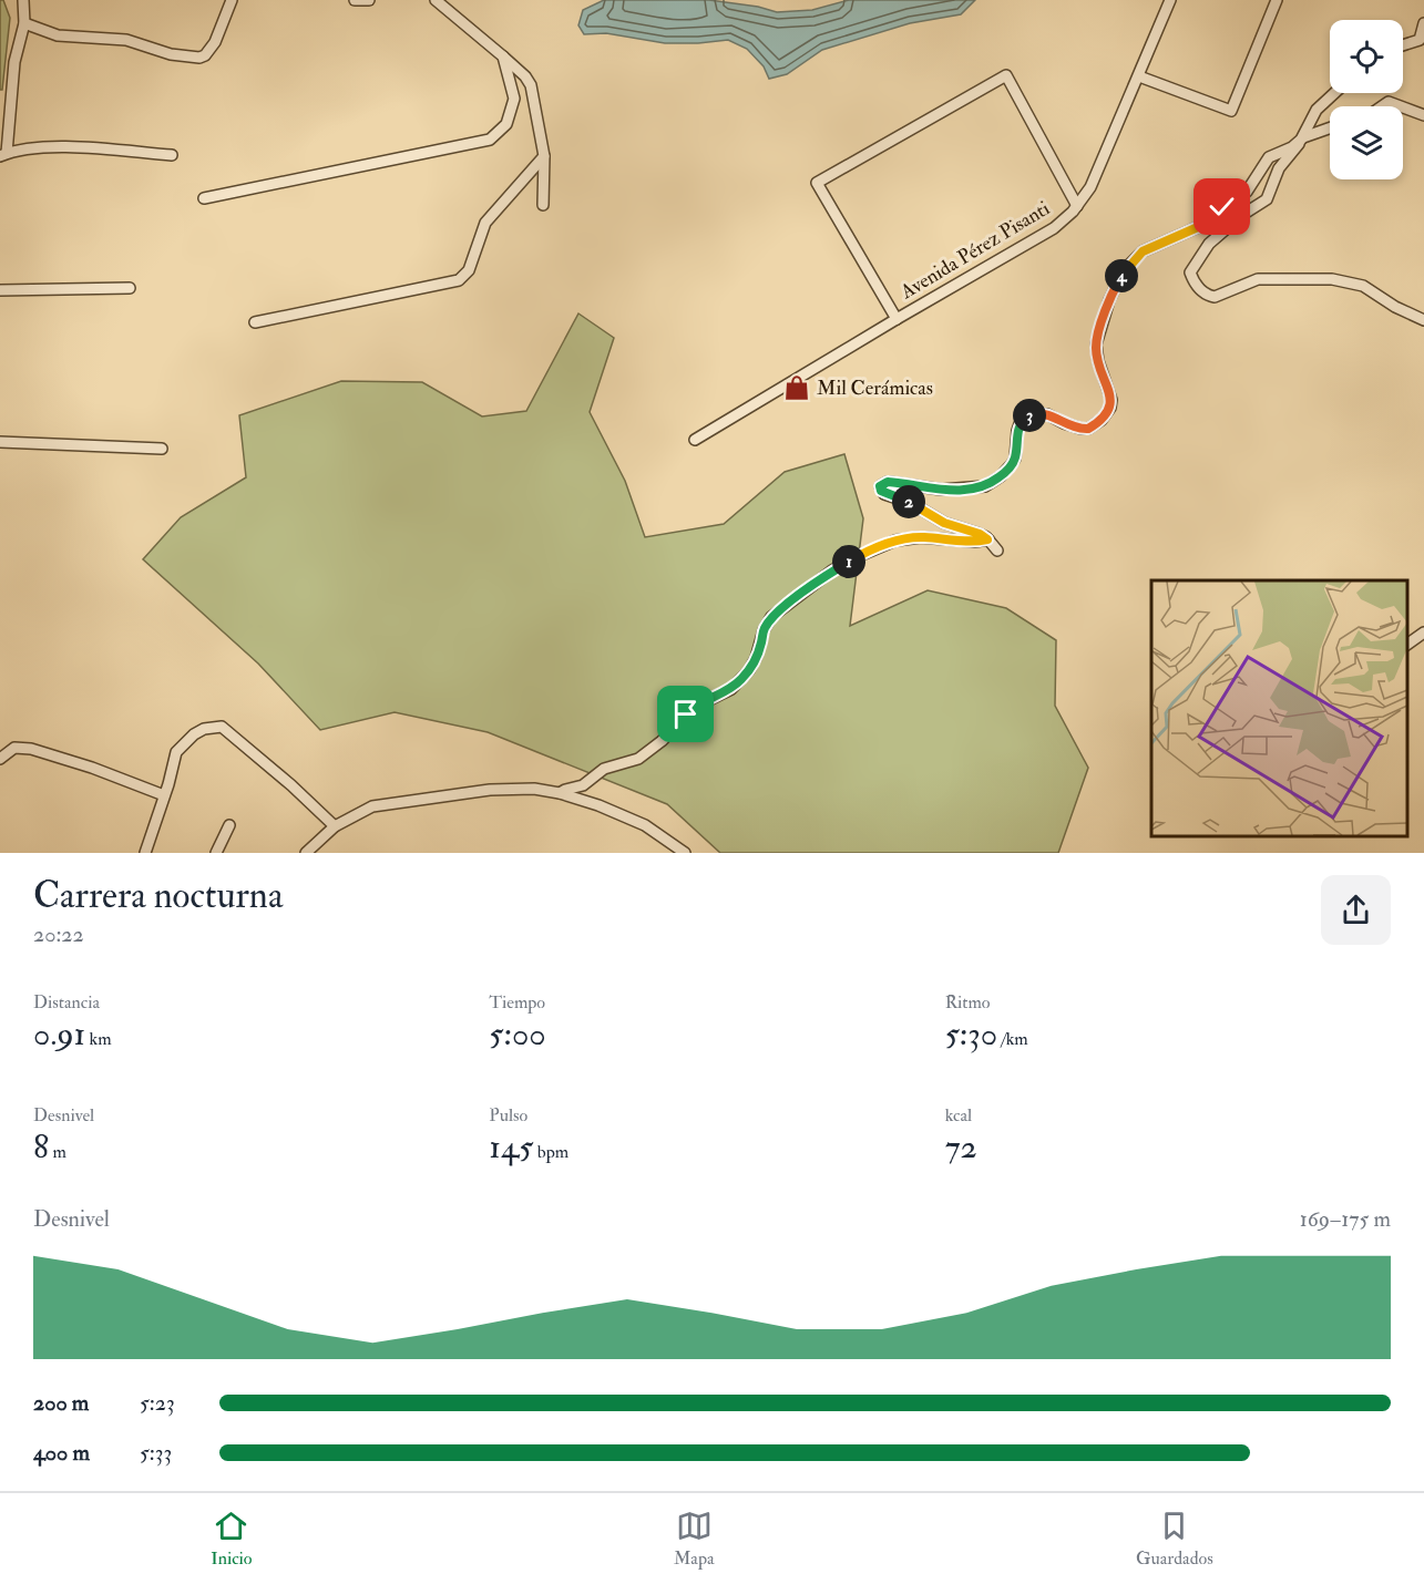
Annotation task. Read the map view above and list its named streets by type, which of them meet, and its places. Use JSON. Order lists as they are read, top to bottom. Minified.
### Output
{"streets":{"street":["Avenida Pérez Pisanti"]},"places":{"shop":["Mil Cerámicas"]},"page":{"pins":["4","3","2","1"],"heading":["Carrera nocturna","20:22"],"stats":[["Distancia","0.91 km"],["Tiempo","5:00"],["Ritmo","5:30 /km"],["Desnivel","8 m"],["Pulso","145 bpm"],["kcal","72"]],"chart":["Desnivel","169–175 m"],"list":[{"name":"200 m","note":"5:23"},{"name":"400 m","note":"5:33"}],"tabs":["Inicio","Mapa","Guardados"]}}
